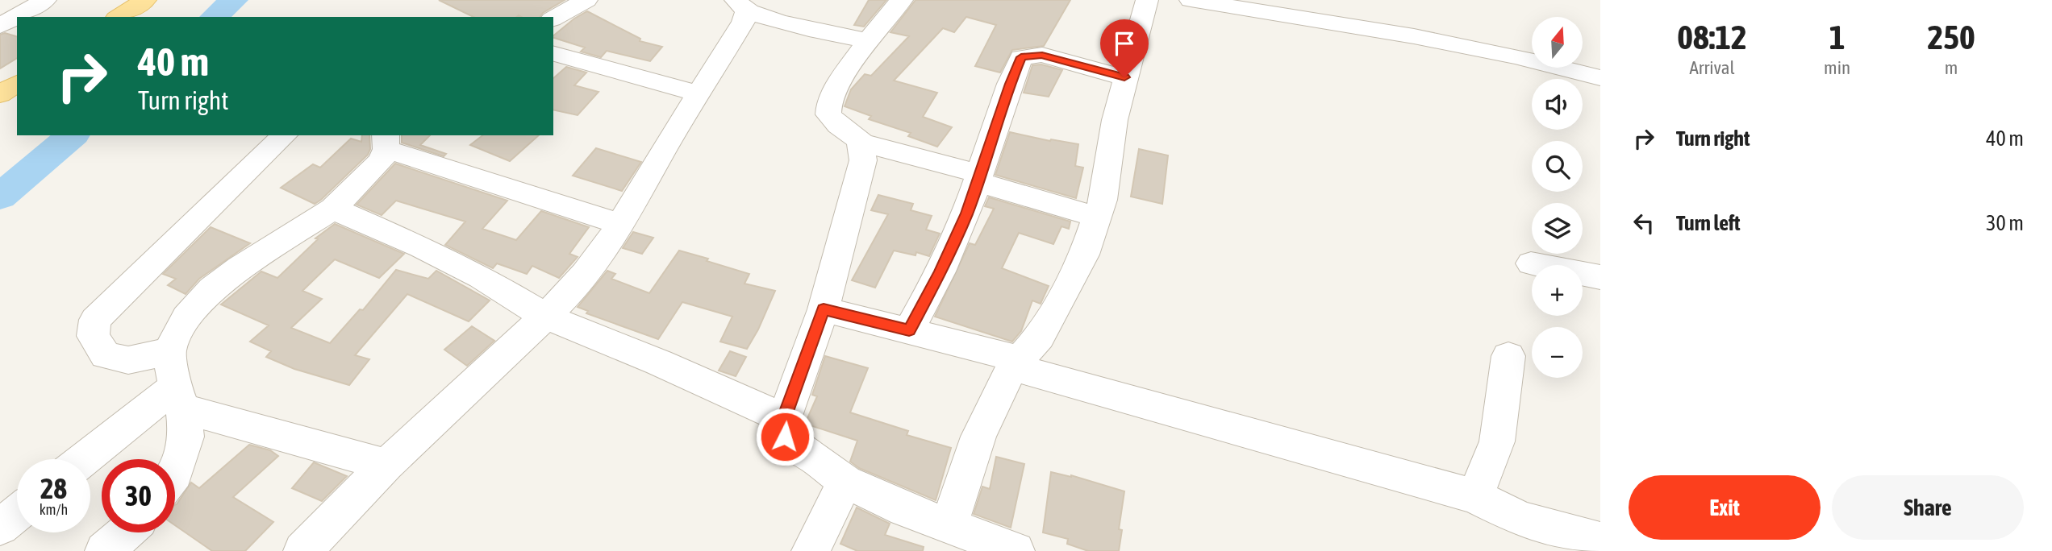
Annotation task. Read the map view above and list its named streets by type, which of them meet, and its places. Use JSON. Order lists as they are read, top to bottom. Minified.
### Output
{"north":"top","page":{"eta":["08:12","Arrival","1","min","250","m"],"map_buttons":["+","−"],"turn":["40 m","Turn right"],"list":[{"name":"Turn right","value":"40 m"},{"name":"Turn left","value":"30 m"}],"speed":"28 km/h","limit":"30","buttons":["Exit","Share"]}}
